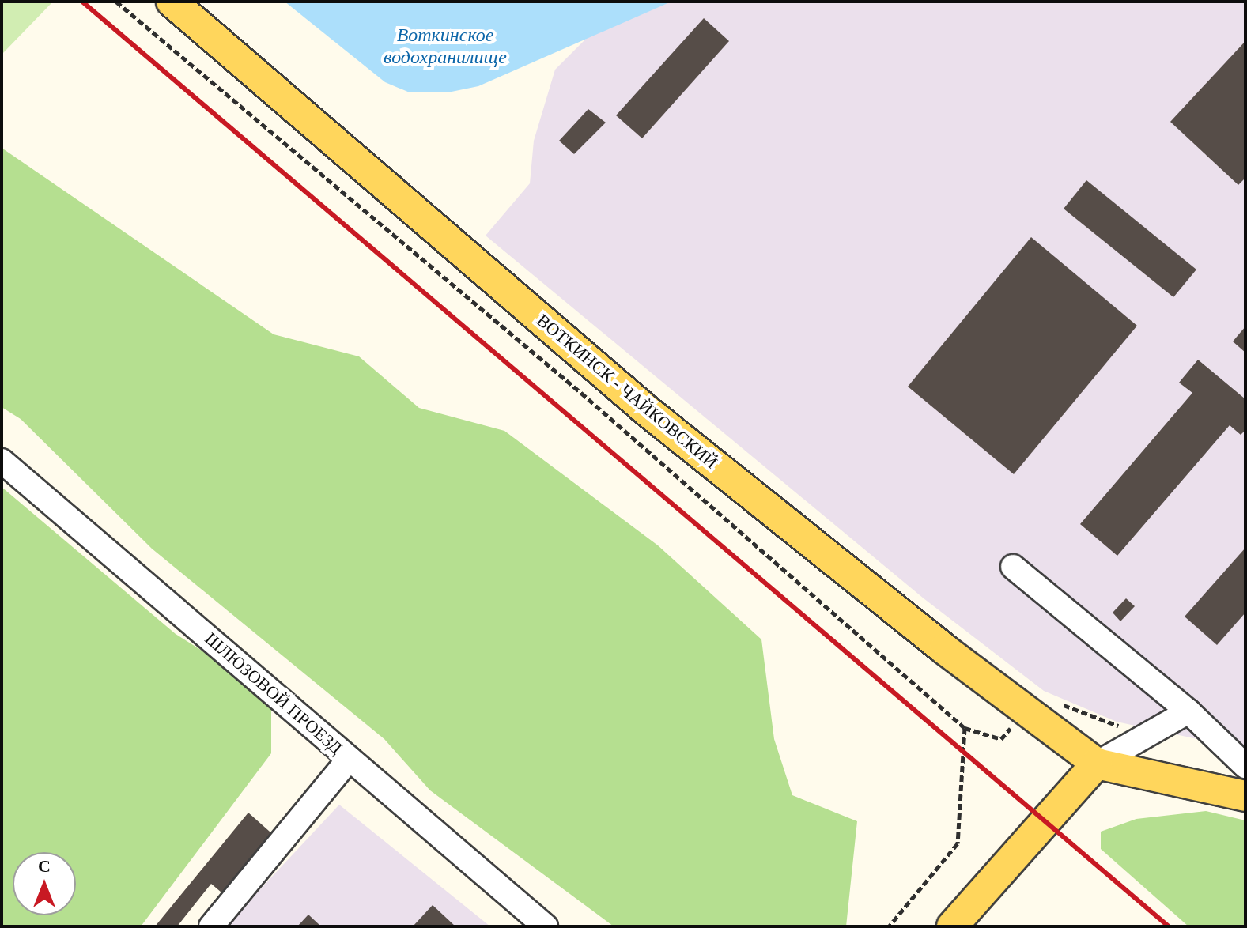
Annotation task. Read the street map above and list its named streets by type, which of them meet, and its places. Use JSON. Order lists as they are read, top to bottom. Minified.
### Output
{"streets":{"main road":["ВОТКИНСК - ЧАЙКОВСКИЙ"],"street":["ШЛЮЗОВОЙ ПРОЕЗД"]},"water":["Воткинское водохранилище"],"north":"top"}
